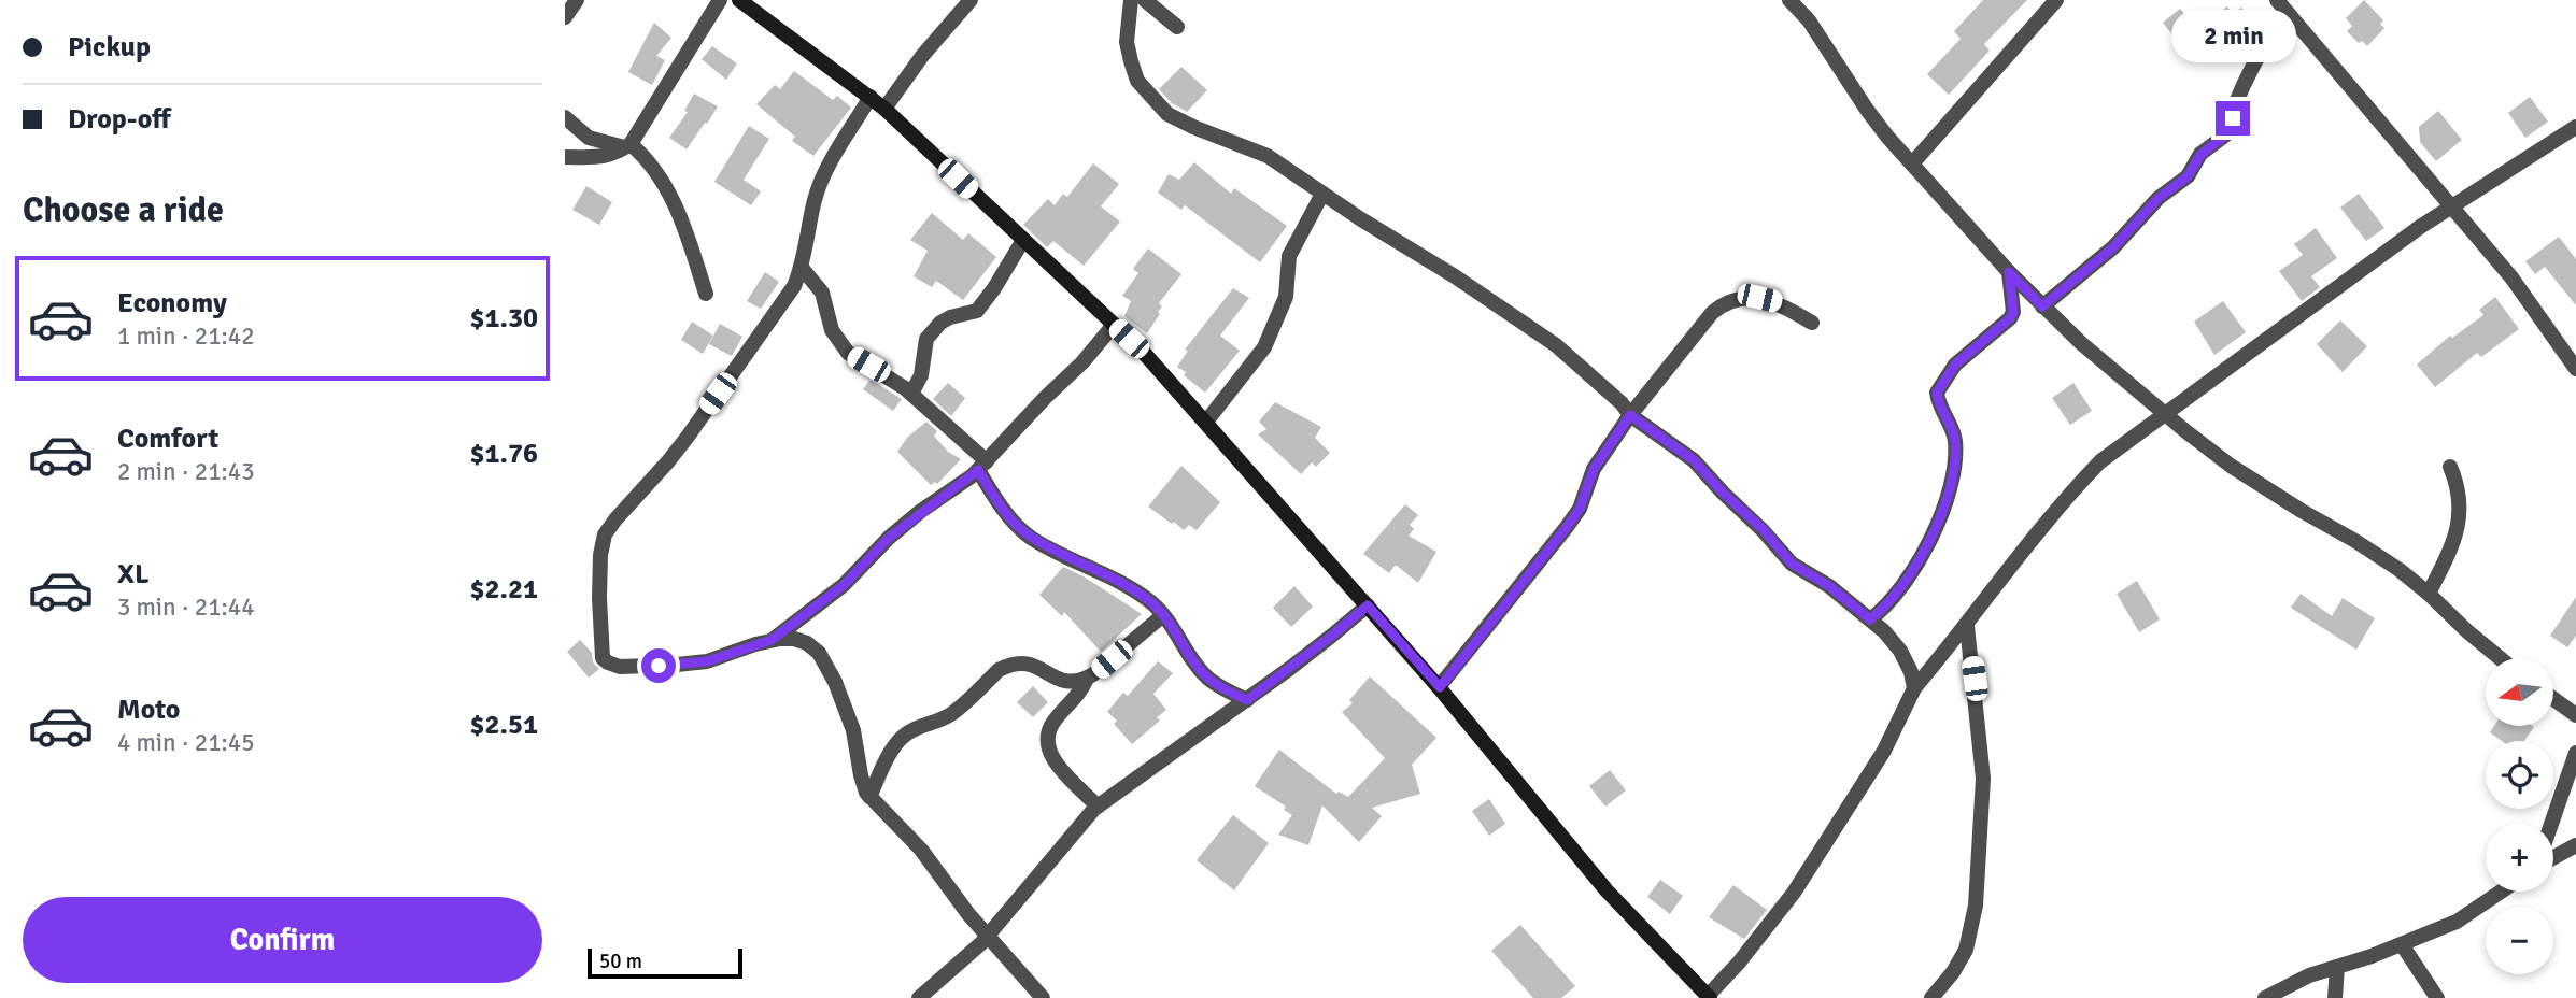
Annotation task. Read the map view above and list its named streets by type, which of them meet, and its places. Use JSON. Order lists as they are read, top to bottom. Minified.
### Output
{"scale_bar":"50 m","north":"left","page":{"banner":["Pickup","Drop-off"],"bubble":"2 min","heading":"Choose a ride","list":[{"name":"Economy","note":"1 min · 21:42","value":"$1.30"},{"name":"Comfort","note":"2 min · 21:43","value":"$1.76"},{"name":"XL","note":"3 min · 21:44","value":"$2.21"},{"name":"Moto","note":"4 min · 21:45","value":"$2.51"}],"map_buttons":["+","−"],"buttons":"Confirm","scale":"50 m"}}
